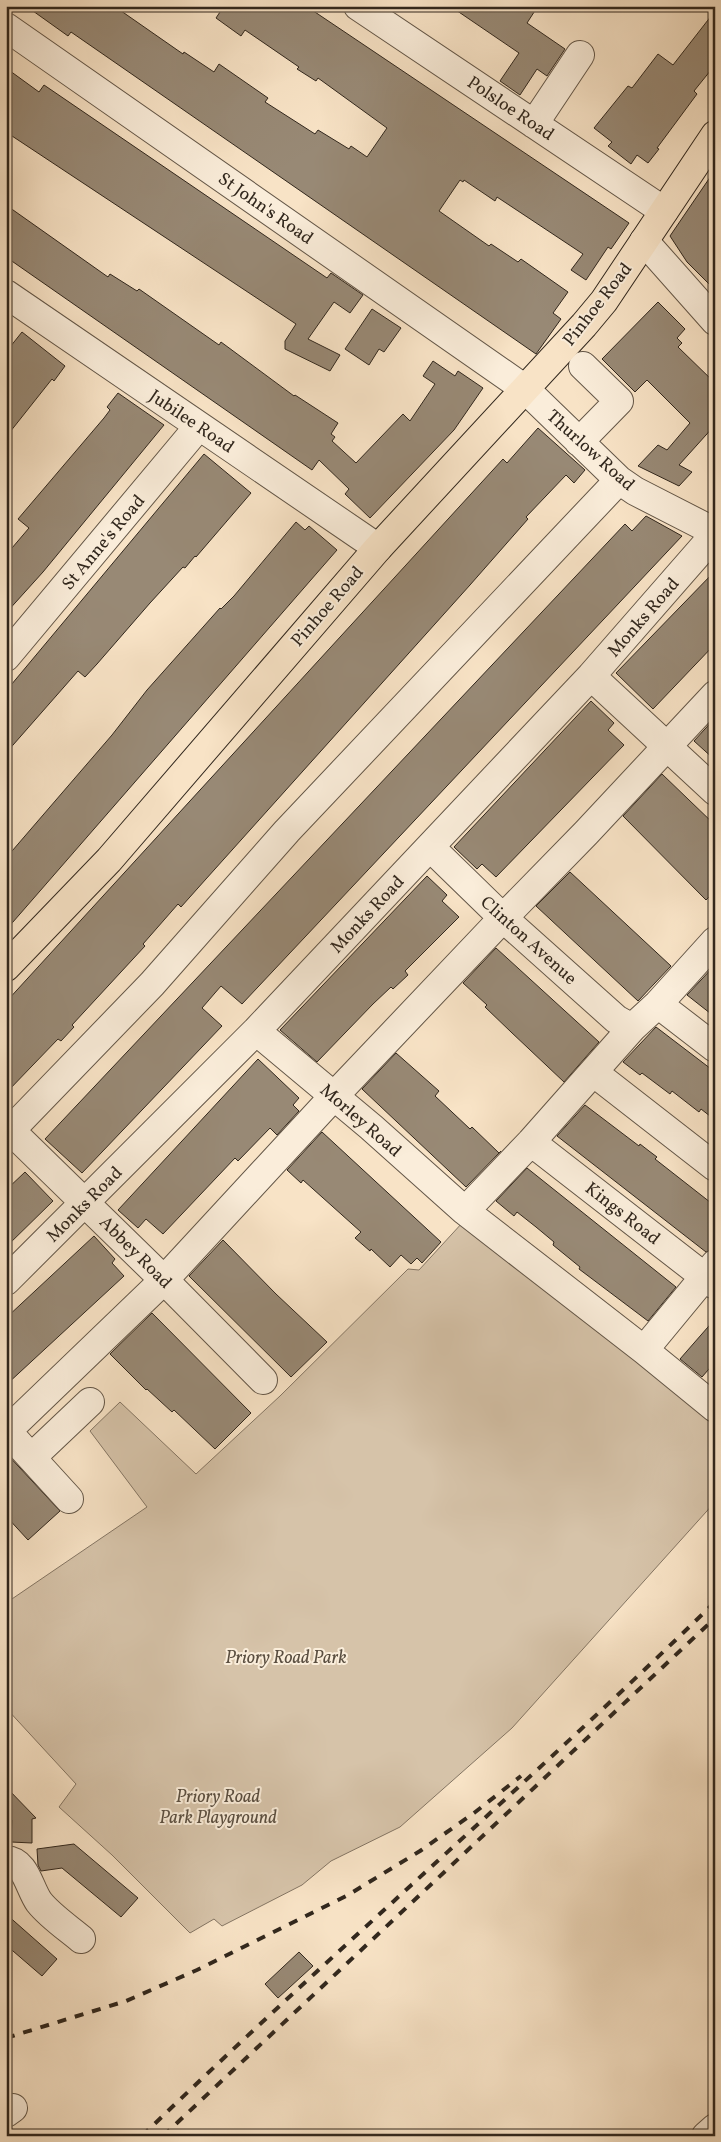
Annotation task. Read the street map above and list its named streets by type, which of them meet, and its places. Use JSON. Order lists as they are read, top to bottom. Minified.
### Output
{"streets":{"main road":["Pinhoe Road"],"street":["Polsloe Road","St John's Road","Jubilee Road","Thurlow Road","St Anne's Road","Monks Road","Clinton Avenue","Morley Road","Kings Road","Abbey Road"]},"crossings":[["Polsloe Road","Pinhoe Road"],["St John's Road","Pinhoe Road"],["St John's Road","Thurlow Road"],["Pinhoe Road","Jubilee Road"],["Pinhoe Road","Thurlow Road"],["Jubilee Road","St Anne's Road"],["Thurlow Road","Monks Road"],["Monks Road","Clinton Avenue"],["Monks Road","Morley Road"],["Monks Road","Abbey Road"]],"parks":["Priory Road Park","Priory Road Park Playground"]}
